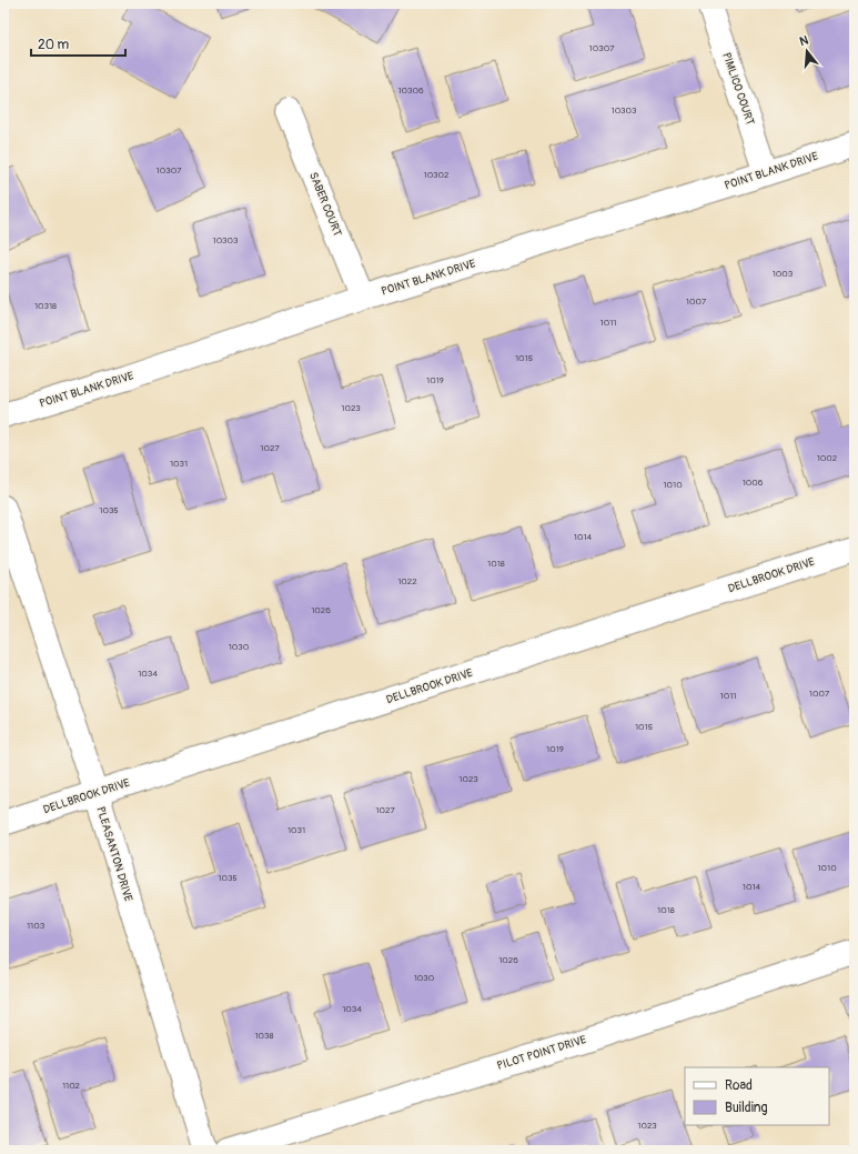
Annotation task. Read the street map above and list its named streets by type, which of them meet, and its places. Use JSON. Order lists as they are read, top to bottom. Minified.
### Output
{"streets":{"street":["PIMLICO COURT","POINT BLANK DRIVE","SABER COURT","DELLBROOK DRIVE","PLEASANTON DRIVE","PILOT POINT DRIVE"]},"crossings":[["PIMLICO COURT","POINT BLANK DRIVE"],["POINT BLANK DRIVE","SABER COURT"],["DELLBROOK DRIVE","PLEASANTON DRIVE"]],"house_numbers":["10307","10306","10303","10307","10302","10303","1003","1007","10318","1011","1015","1019","1023","1027","1002","1031","1006","1010","1035","1014","1018","1022","1026","1030","1034","1007","1011","1015","1019","1023","1027","1031","1010","1035","1014","1018","1103","1026","1030","1034","1038","1102","1023"],"legend":["Road","Building"],"scale_bar":"20 m","north":"top"}
